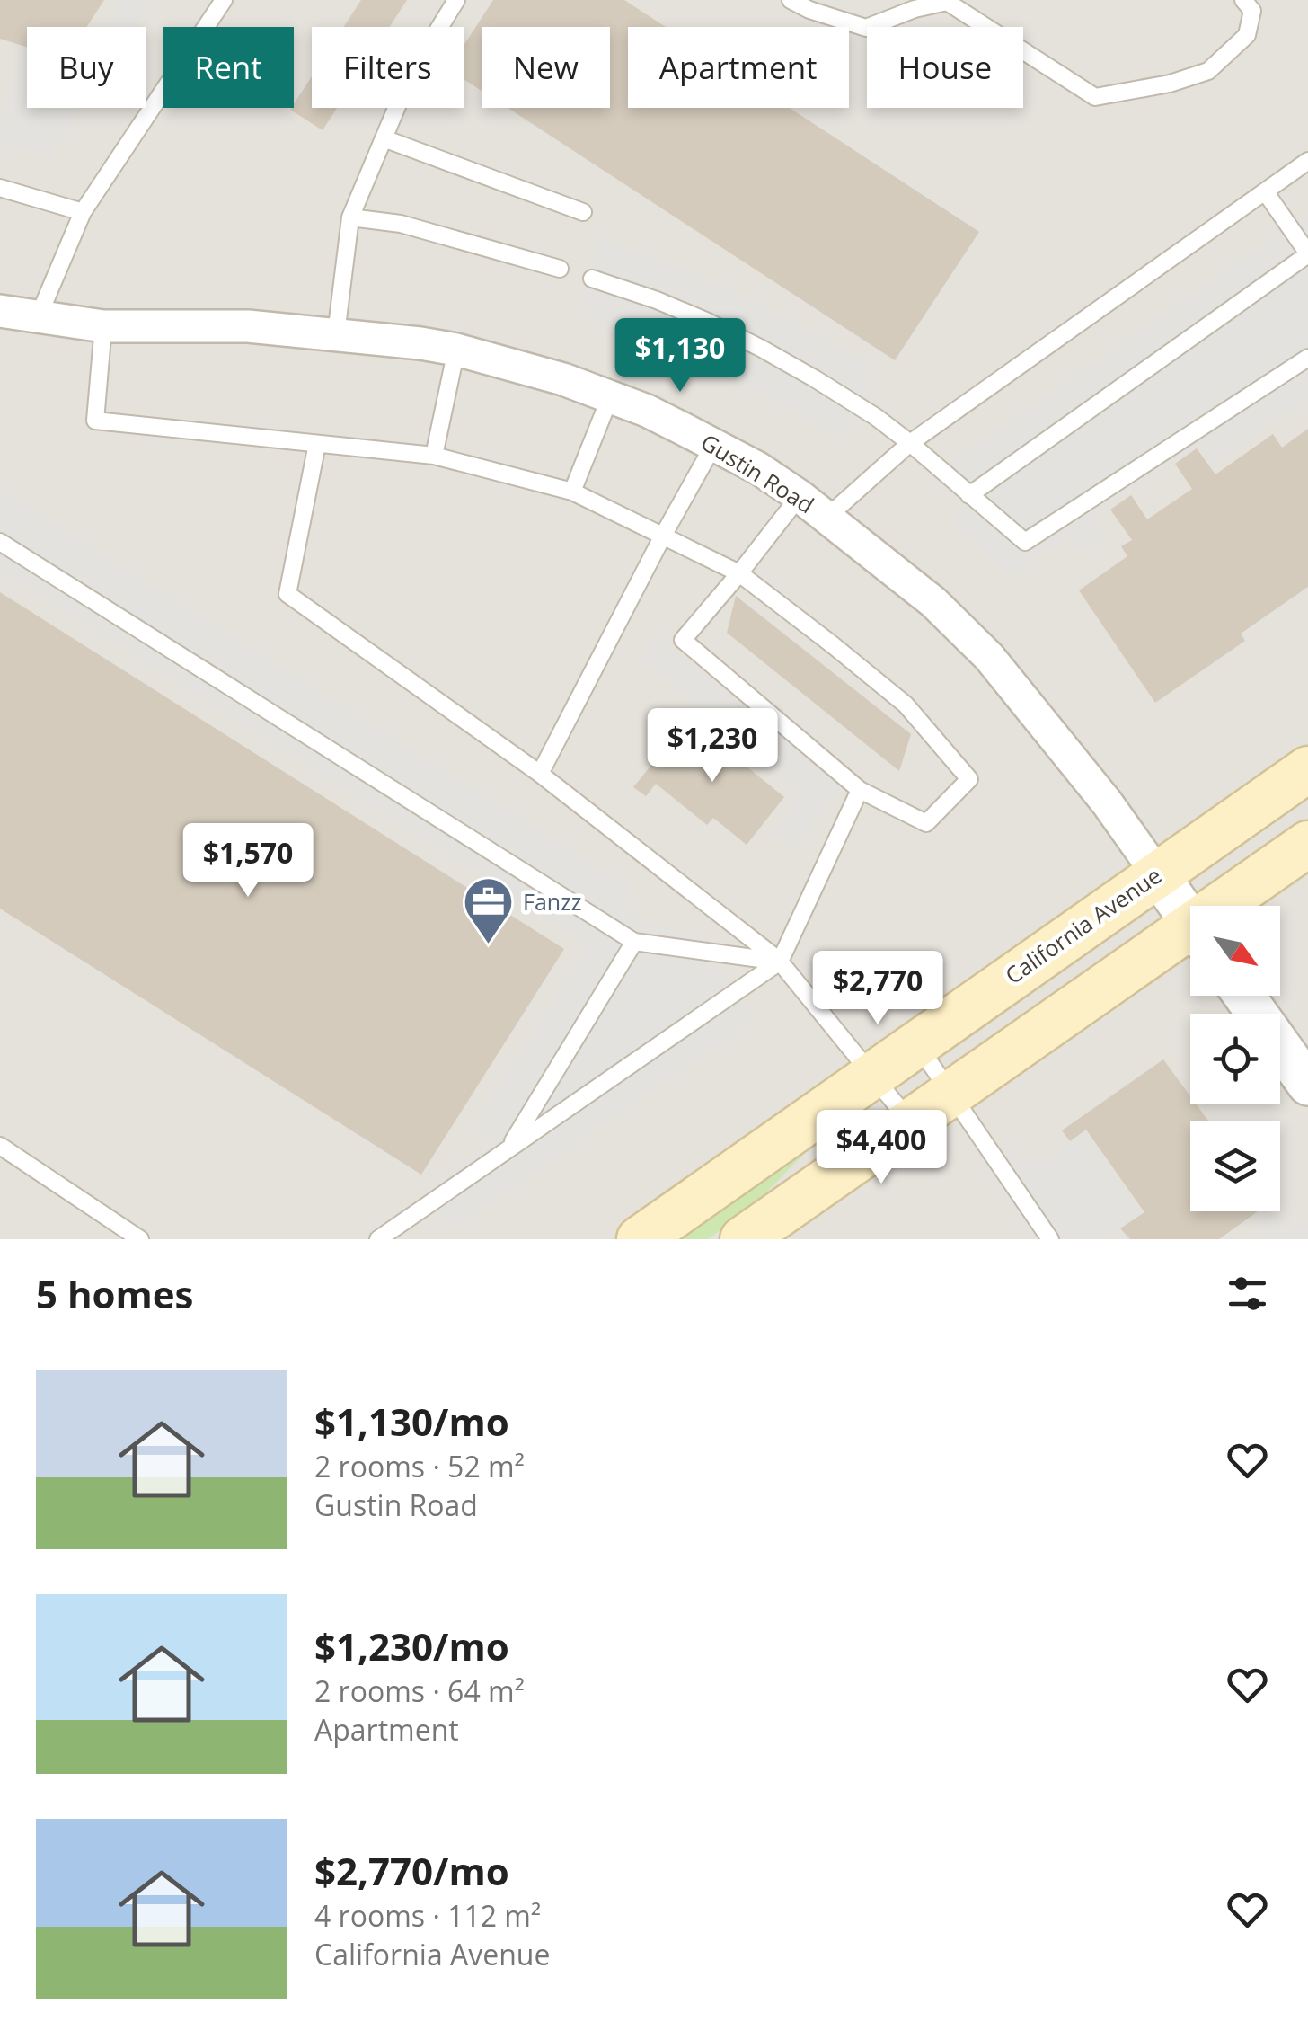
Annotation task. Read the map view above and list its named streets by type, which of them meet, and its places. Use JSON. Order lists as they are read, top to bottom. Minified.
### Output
{"streets":{"main road":["California Avenue"],"street":["Gustin Road"]},"crossings":[["Gustin Road","California Avenue"]],"places":{"office":["Fanzz"]},"north":"bottom right","page":{"chip":["Buy","Rent","Filters","New","Apartment","House"],"price":["$1,130","$1,230","$1,570","$2,770","$4,400"],"heading":"5 homes","list":[{"name":"$1,130/mo","note":"2 rooms · 52 m² · Gustin Road"},{"name":"$1,230/mo","note":"2 rooms · 64 m² · Apartment"},{"name":"$2,770/mo","note":"4 rooms · 112 m² · California Avenue"}]}}
